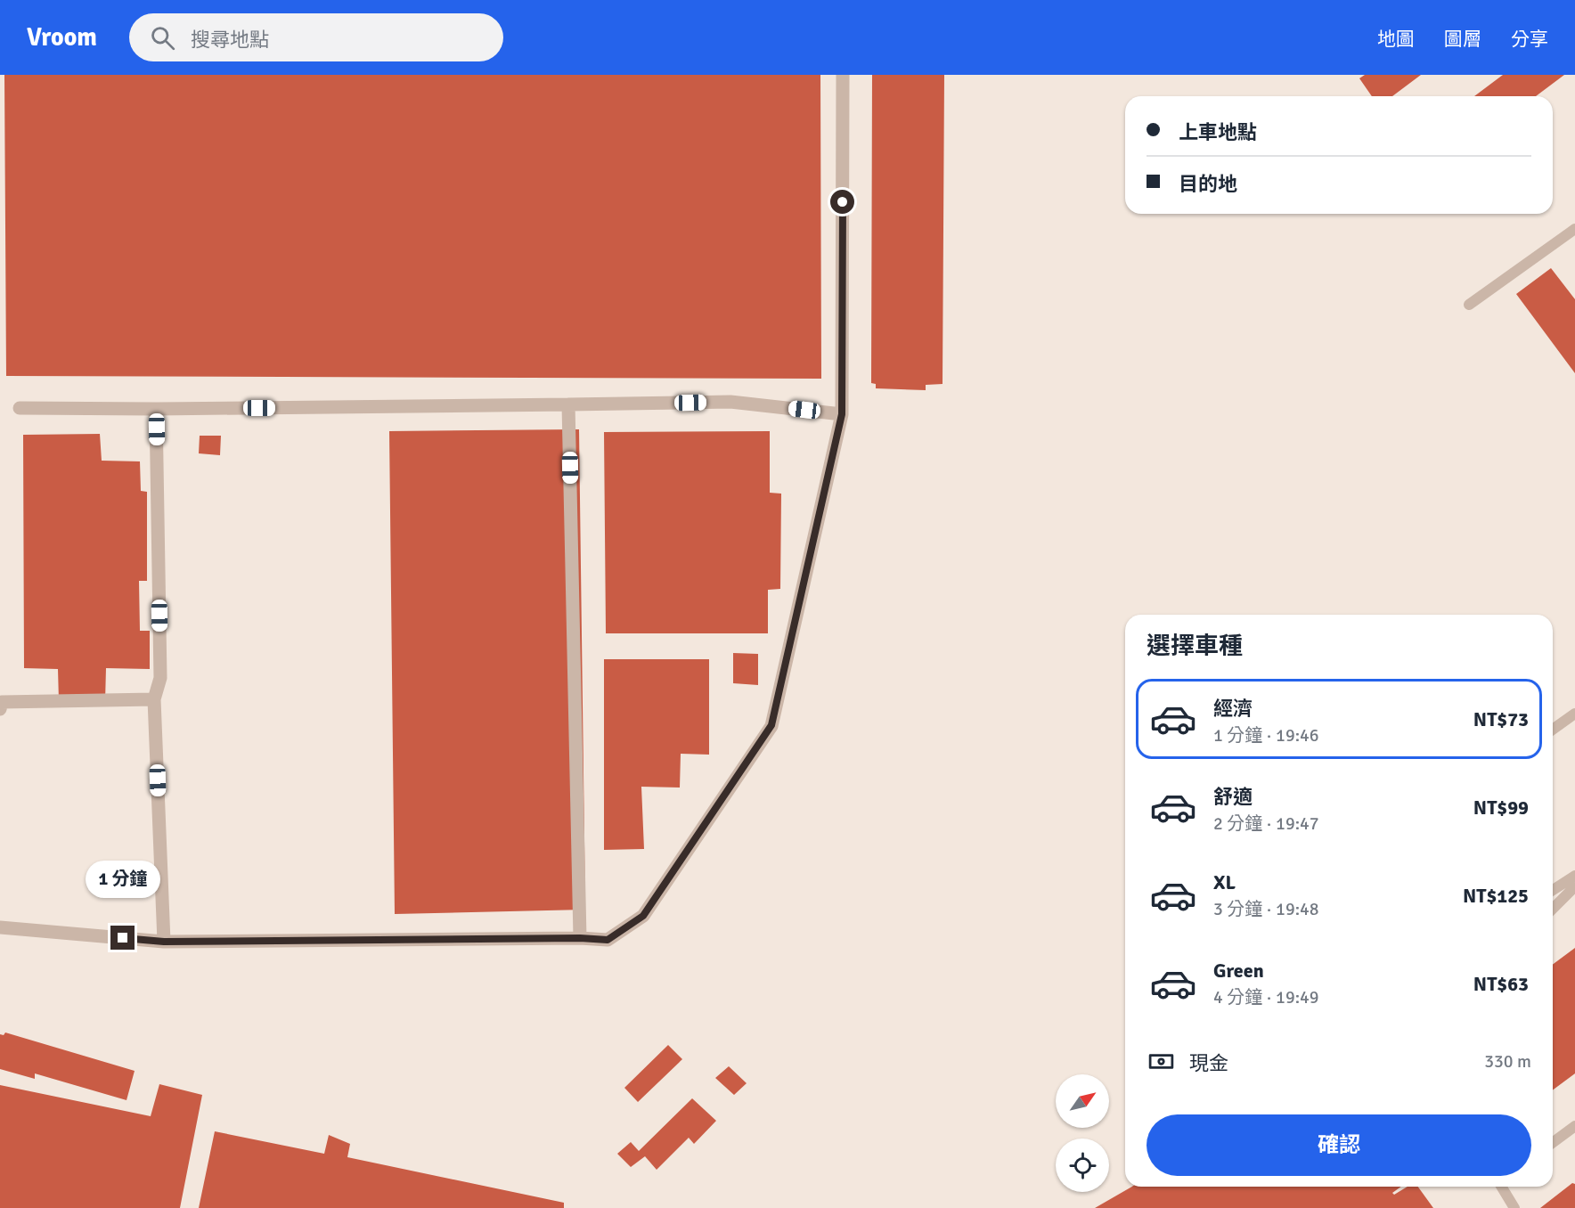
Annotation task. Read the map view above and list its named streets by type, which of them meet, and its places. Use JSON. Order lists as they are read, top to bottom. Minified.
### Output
{"north":"top right","page":{"header":"Vroom","search":"搜尋地點","nav":["地圖","圖層","分享"],"banner":["上車地點","目的地"],"heading":"選擇車種","list":[{"name":"經濟","note":"1 分鐘 · 19:46","value":"NT$73"},{"name":"舒適","note":"2 分鐘 · 19:47","value":"NT$99"},{"name":"XL","note":"3 分鐘 · 19:48","value":"NT$125"},{"name":"Green","note":"4 分鐘 · 19:49","value":"NT$63"}],"bubble":"1 分鐘","pay":["現金","330 m"],"buttons":"確認"}}
